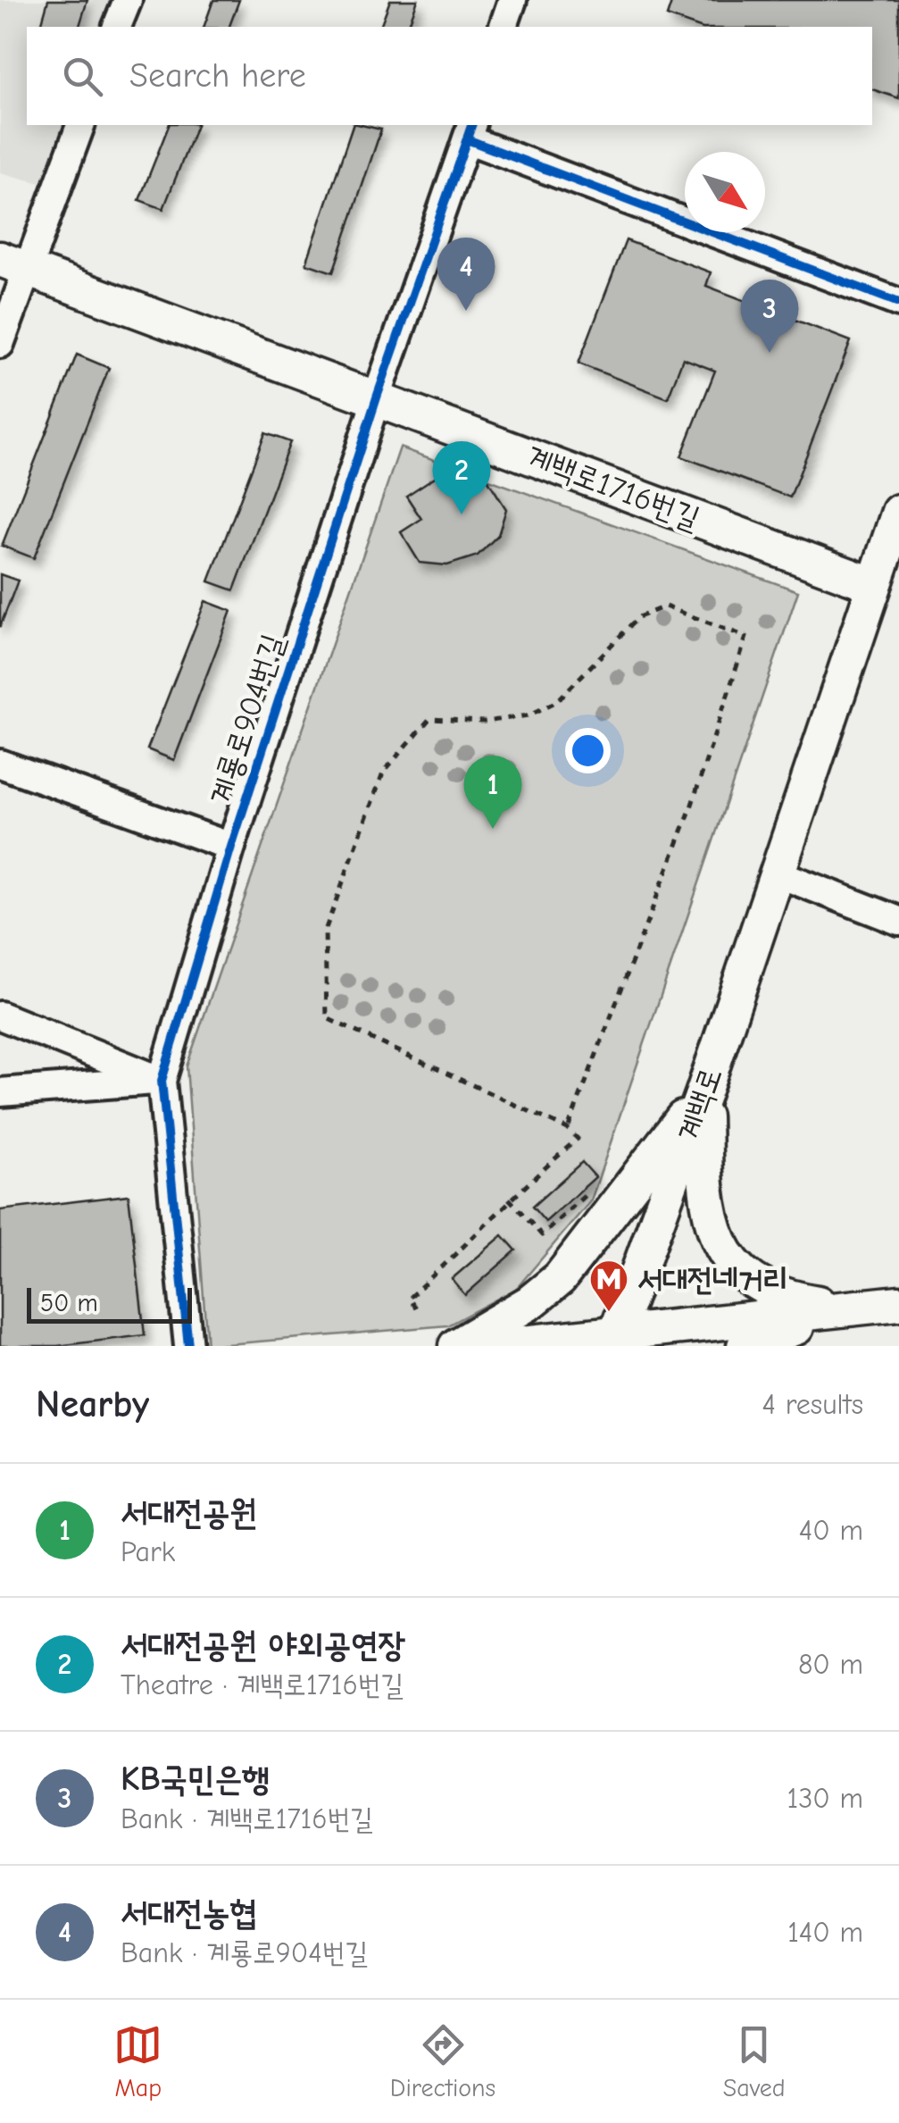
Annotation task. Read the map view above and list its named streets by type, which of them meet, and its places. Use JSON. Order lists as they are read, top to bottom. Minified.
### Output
{"streets":{"main road":["계백로1716번길","계백로"],"street":["계룡로904번길"]},"crossings":[["계백로1716번길","계룡로904번길"],["계백로1716번길","계백로"]],"places":{"metro station":["서대전네거리"]},"scale_bar":"50 m","north":"bottom right","page":{"search":"Search here","pins":["4","3","2","1"],"scale":"50 m","heading":["Nearby","4 results"],"list":[{"mark":"1","name":"서대전공원","note":"Park","value":"40 m"},{"mark":"2","name":"서대전공원 야외공연장","note":"Theatre · 계백로1716번길","value":"80 m"},{"mark":"3","name":"KB국민은행","note":"Bank · 계백로1716번길","value":"130 m"},{"mark":"4","name":"서대전농협","note":"Bank · 계룡로904번길","value":"140 m"}],"nav":["Map","Directions","Saved"]}}
